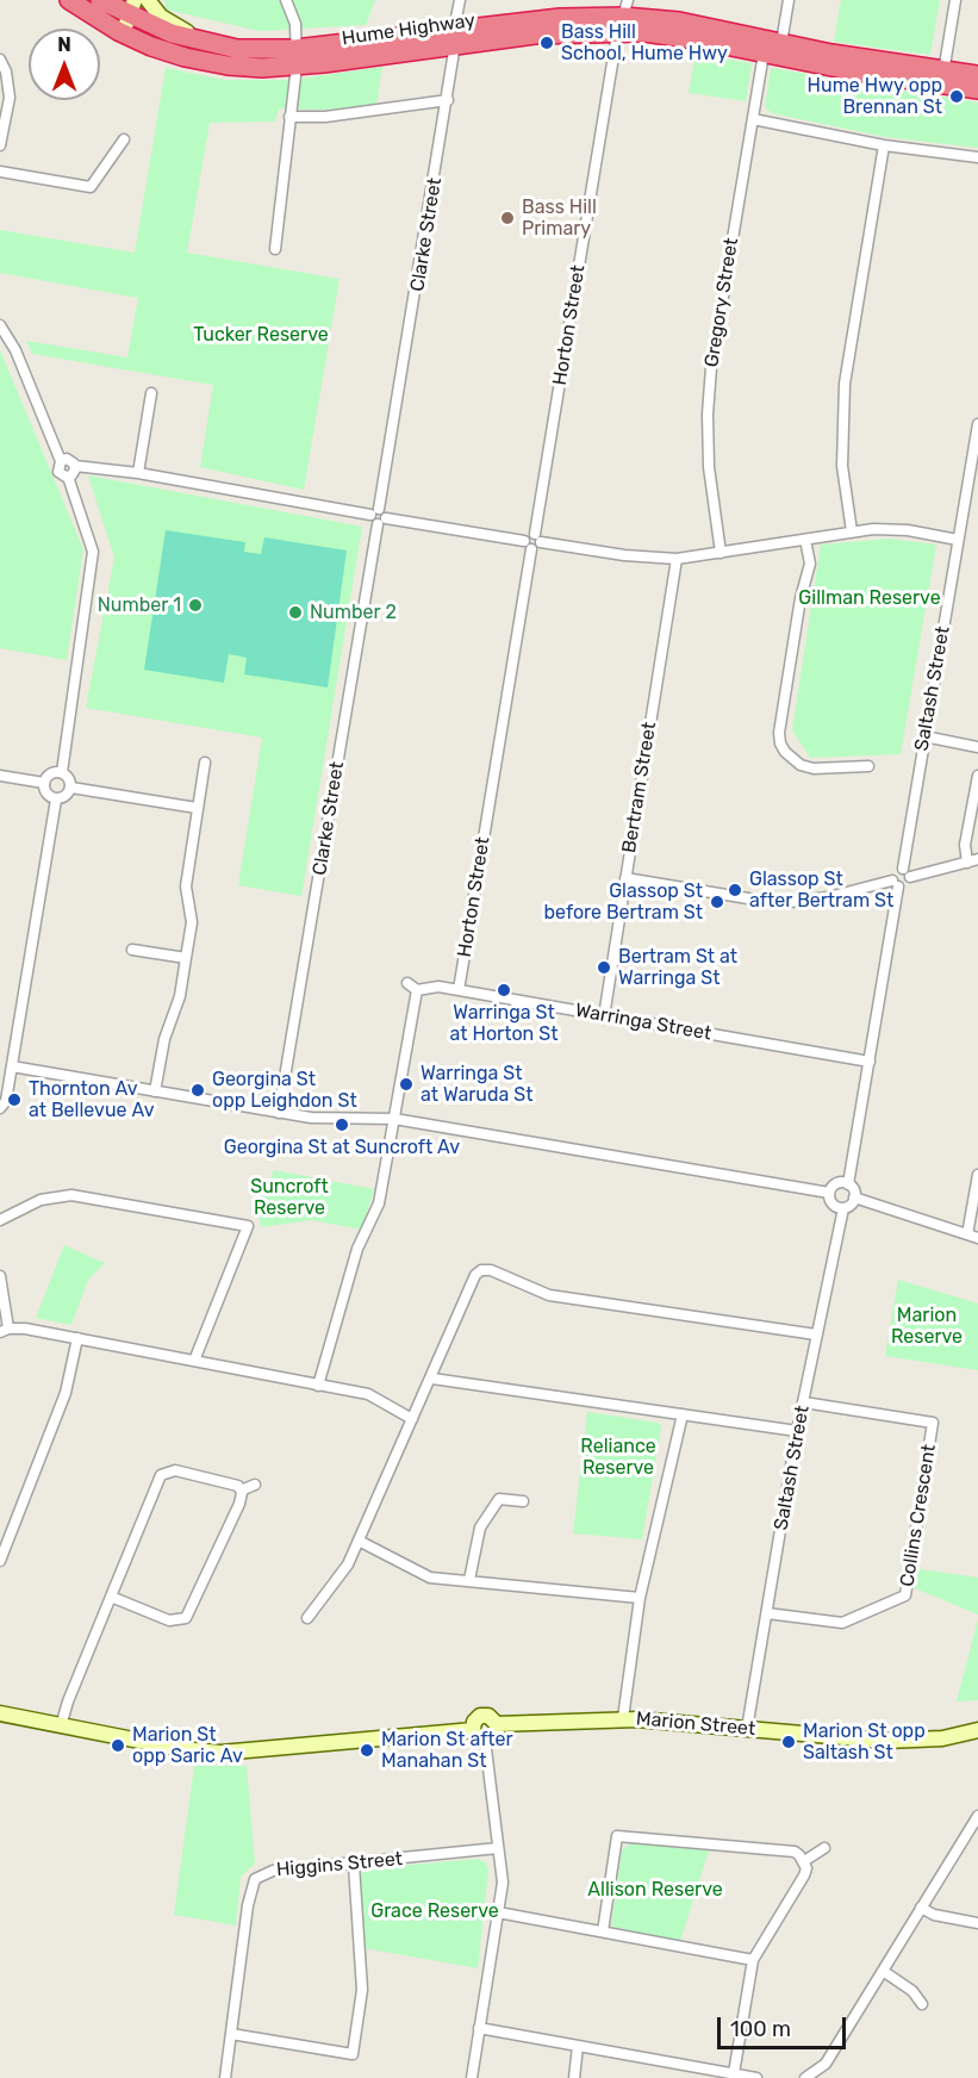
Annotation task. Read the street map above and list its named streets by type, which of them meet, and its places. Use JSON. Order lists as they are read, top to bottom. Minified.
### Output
{"streets":{"highway":["Hume Highway"],"main road":["Marion Street"],"street":["Clarke Street","Gregory Street","Horton Street","Saltash Street","Bertram Street","Warringa Street","Collins Crescent","Higgins Street"]},"crossings":[["Hume Highway","Clarke Street"],["Hume Highway","Gregory Street"],["Hume Highway","Horton Street"],["Horton Street","Warringa Street"],["Saltash Street","Collins Crescent"],["Saltash Street","Marion Street"],["Bertram Street","Warringa Street"]],"parks":["Tucker Reserve","Gillman Reserve","Suncroft Reserve","Marion Reserve","Reliance Reserve","Allison Reserve","Grace Reserve"],"places":["Bass Hill School, Hume Hwy","Hume Hwy opp Brennan St","Bass Hill Primary","Number 1","Number 2","Glassop St after Bertram St","Glassop St before Bertram St","Bertram St at Warringa St","Warringa St at Horton St","Warringa St at Waruda St","Georgina St opp Leighdon St","Thornton Av at Bellevue Av","Georgina St at Suncroft Av","Marion St opp Saltash St","Marion St opp Saric Av","Marion St after Manahan St"],"scale_bar":"100 m","north":"top"}
